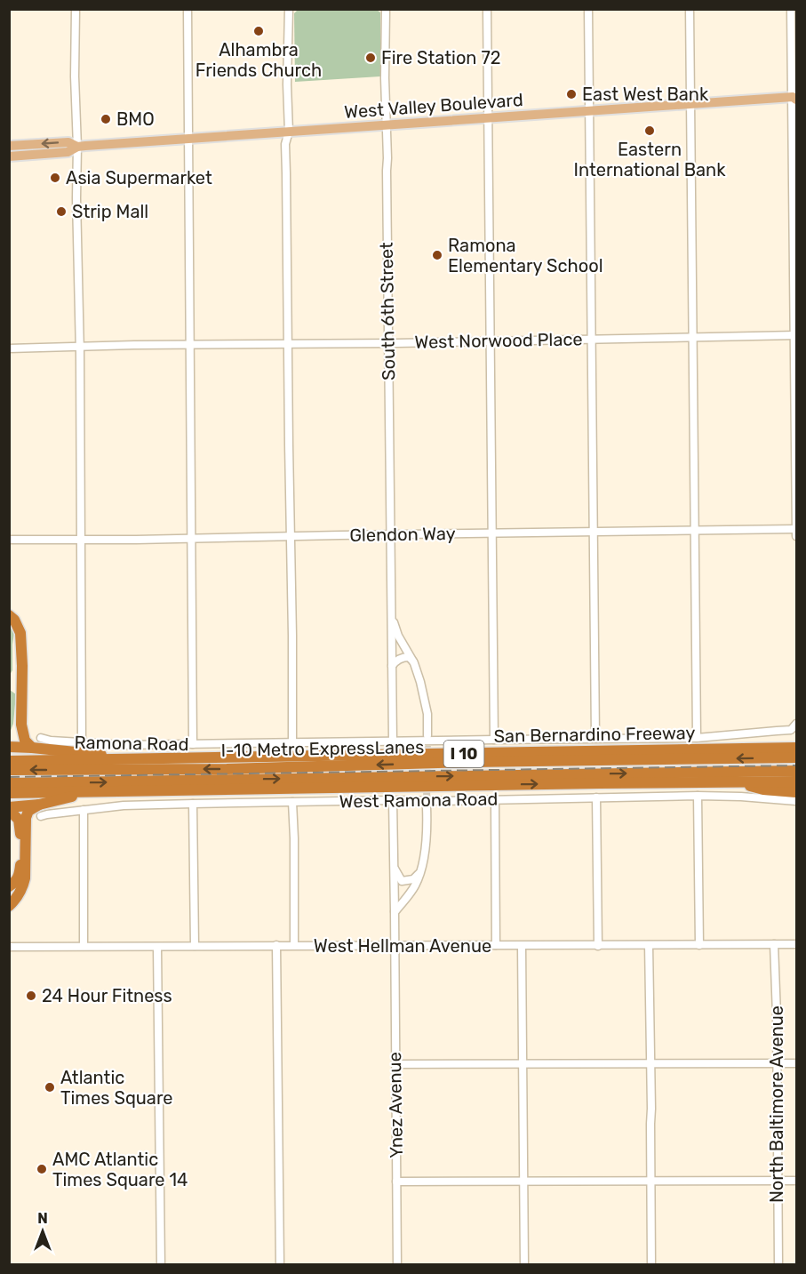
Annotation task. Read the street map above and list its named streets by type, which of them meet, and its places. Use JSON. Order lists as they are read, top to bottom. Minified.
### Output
{"streets":{"highway":["San Bernardino Freeway","I-10 Metro ExpressLanes","I 10"],"main road":["West Valley Boulevard"],"street":["South 6th Street","West Norwood Place","Glendon Way","Ramona Road","West Ramona Road","West Hellman Avenue","North Baltimore Avenue","Ynez Avenue"]},"crossings":[["West Valley Boulevard","South 6th Street"],["South 6th Street","West Norwood Place"],["South 6th Street","Glendon Way"],["South 6th Street","Ramona Road"],["San Bernardino Freeway","I-10 Metro ExpressLanes"],["West Hellman Avenue","North Baltimore Avenue"],["West Hellman Avenue","Ynez Avenue"]],"places":["Alhambra Friends Church","Fire Station 72","East West Bank","BMO","Eastern International Bank","Asia Supermarket","Strip Mall","Ramona Elementary School","24 Hour Fitness","Atlantic Times Square","AMC Atlantic Times Square 14"],"north":"top"}
